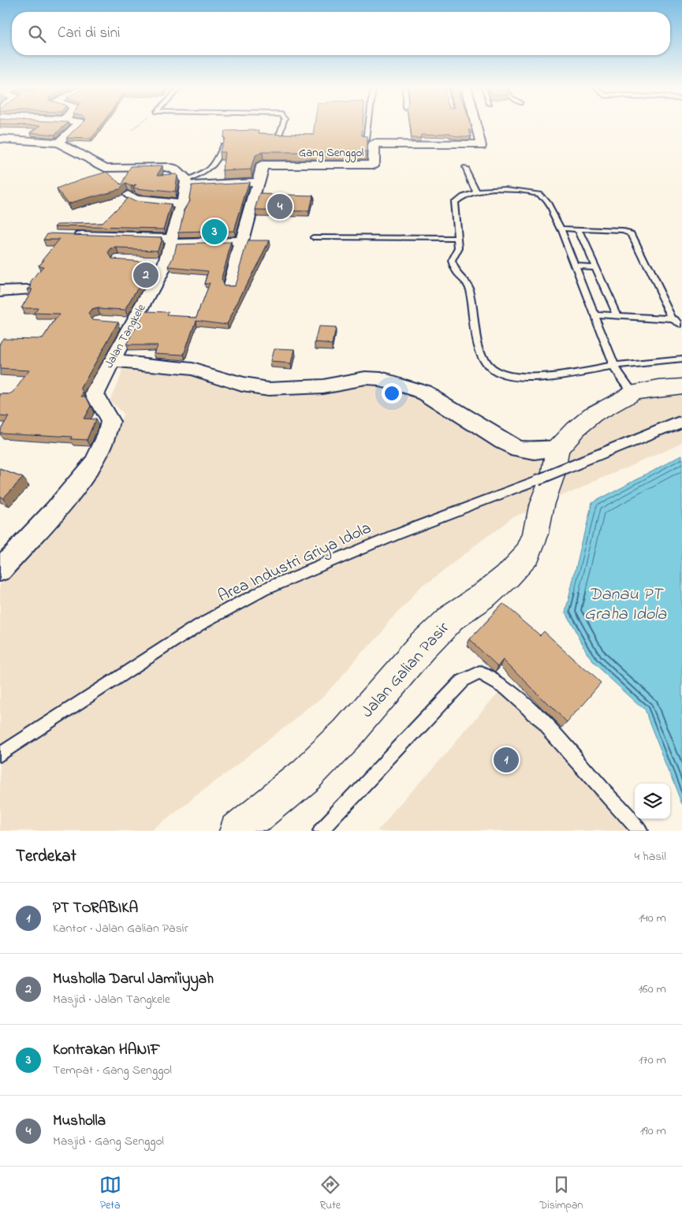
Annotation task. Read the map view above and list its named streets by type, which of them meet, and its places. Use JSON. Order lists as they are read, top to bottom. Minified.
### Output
{"streets":{"street":["Gang Senggol","Jalan Tangkele","Jalan Galian Pasir"],"lane":["Area Industri Griya Idola"]},"water":["Danau PT Graha Idola"],"page":{"search":"Cari di sini","pins":["4","3","2","1"],"heading":["Terdekat","4 hasil"],"list":[{"mark":"1","name":"PT TORABIKA","note":"Kantor · Jalan Galian Pasir","value":"140 m"},{"mark":"2","name":"Musholla Darul Jami'iyyah","note":"Masjid · Jalan Tangkele","value":"160 m"},{"mark":"3","name":"Kontrakan HANIF","note":"Tempat · Gang Senggol","value":"170 m"},{"mark":"4","name":"Musholla","note":"Masjid · Gang Senggol","value":"190 m"}],"nav":["Peta","Rute","Disimpan"]}}
